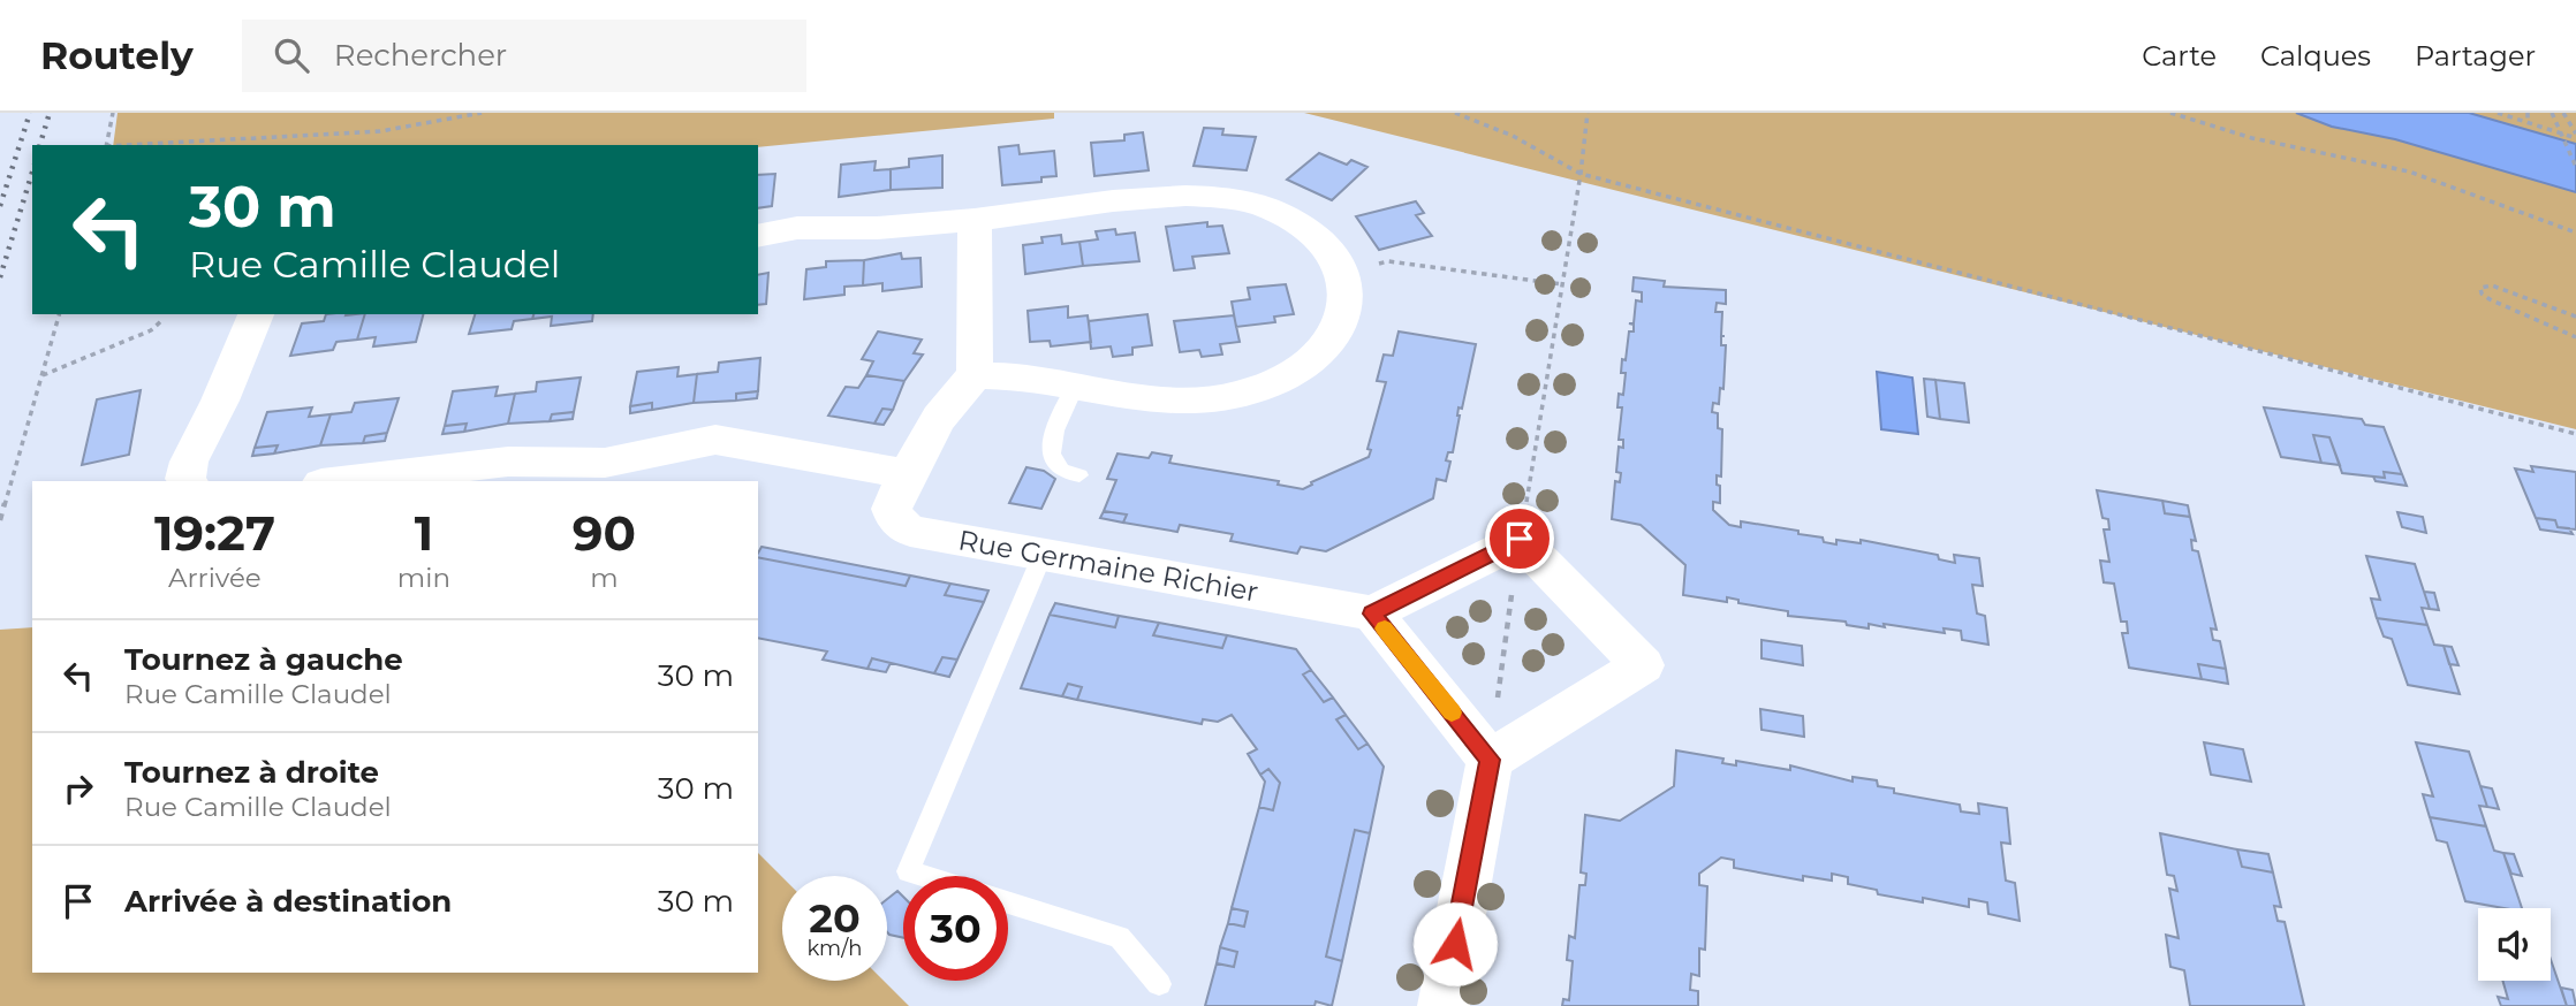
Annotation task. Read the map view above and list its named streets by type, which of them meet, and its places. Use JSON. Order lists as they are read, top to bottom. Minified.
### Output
{"streets":{"street":["Rue Germaine Richier"]},"page":{"header":"Routely","search":"Rechercher","nav":["Carte","Calques","Partager"],"turn":["30 m","Rue Camille Claudel"],"eta":["19:27","Arrivée","1","min","90","m"],"list":[{"name":"Tournez à gauche","note":"Rue Camille Claudel","value":"30 m"},{"name":"Tournez à droite","note":"Rue Camille Claudel","value":"30 m"},{"name":"Arrivée à destination","value":"30 m"}],"speed":"20 km/h","limit":"30"}}
